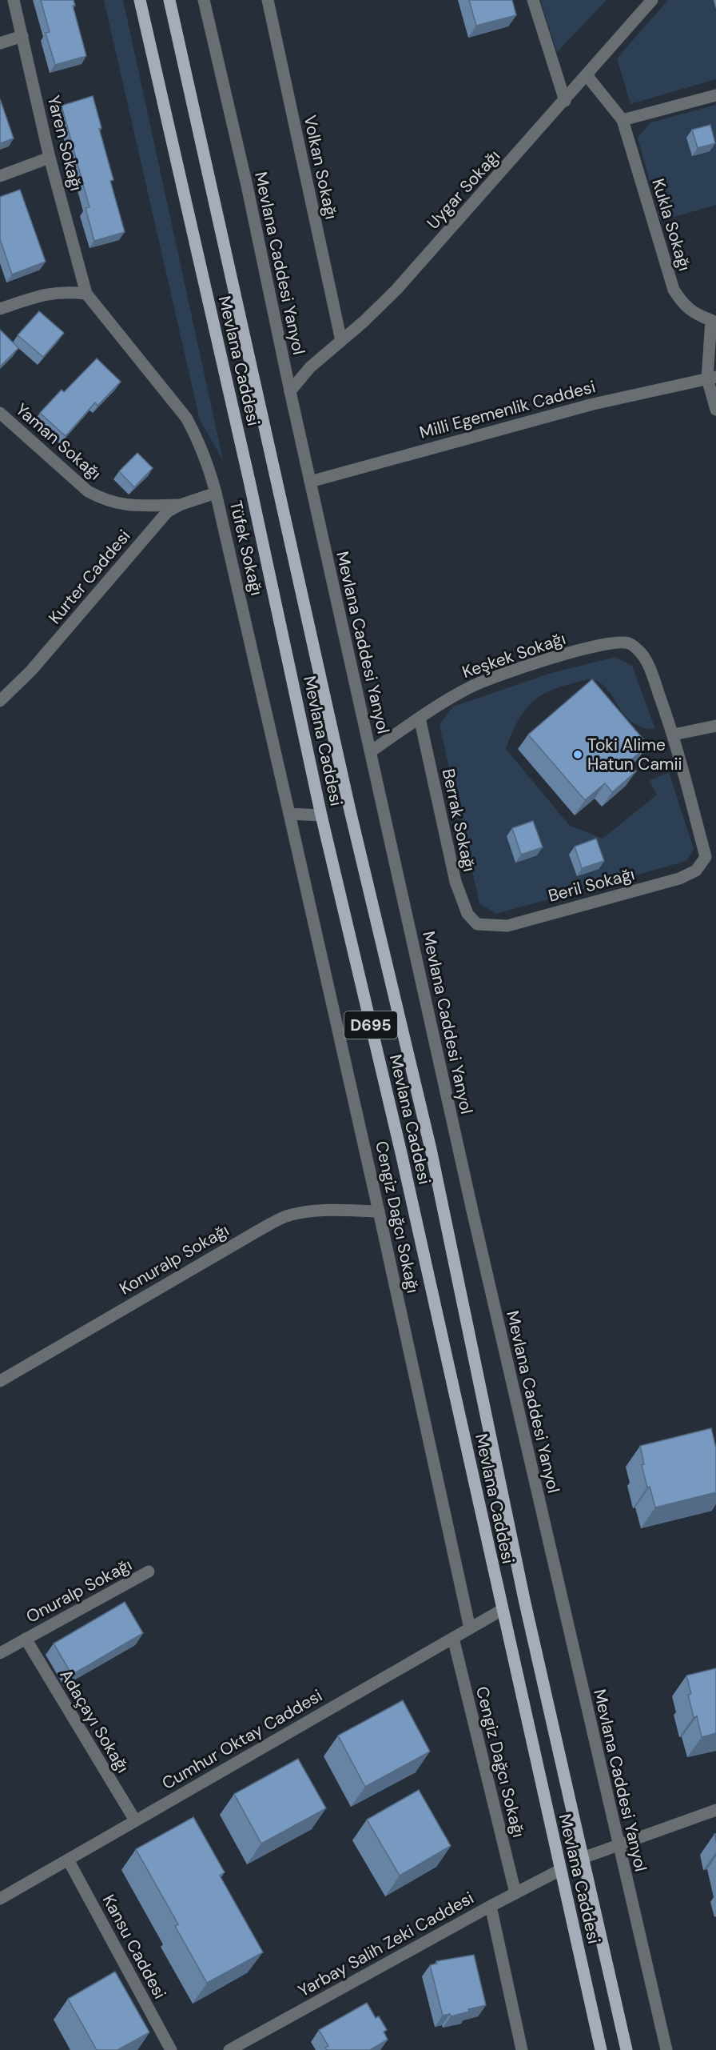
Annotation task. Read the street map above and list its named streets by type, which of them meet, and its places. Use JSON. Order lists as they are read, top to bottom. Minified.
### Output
{"streets":{"main road":["Mevlana Caddesi","D695"],"street":["Yaren Sokağı","Volkan Sokağı","Uygar Sokağı","Kukla Sokağı","Mevlana Caddesi Yanyol","Milli Egemenlik Caddesi","Yaman Sokağı","Tüfek Sokağı","Kurter Caddesi","Keşkek Sokağı","Berrak Sokağı","Beril Sokağı","Cengiz Dağcı Sokağı","Konuralp Sokağı","Onuralp Sokağı","Adaçayı Sokağı","Cumhur Oktay Caddesi","Yarbay Salih Zeki Caddesi","Kansu Caddesi"]},"crossings":[["Yaren Sokağı","Tüfek Sokağı"],["Volkan Sokağı","Uygar Sokağı"],["Uygar Sokağı","Kukla Sokağı"],["Uygar Sokağı","Mevlana Caddesi Yanyol"],["Kukla Sokağı","Milli Egemenlik Caddesi"],["Mevlana Caddesi Yanyol","Milli Egemenlik Caddesi"],["Mevlana Caddesi Yanyol","Keşkek Sokağı"],["Mevlana Caddesi","Cumhur Oktay Caddesi"],["Mevlana Caddesi","Yarbay Salih Zeki Caddesi"],["Yaman Sokağı","Kurter Caddesi"],["Tüfek Sokağı","Kurter Caddesi"],["Tüfek Sokağı","Cengiz Dağcı Sokağı"],["Keşkek Sokağı","Berrak Sokağı"],["Keşkek Sokağı","Beril Sokağı"],["Berrak Sokağı","Beril Sokağı"],["Cengiz Dağcı Sokağı","Konuralp Sokağı"],["Cengiz Dağcı Sokağı","Cumhur Oktay Caddesi"],["Cengiz Dağcı Sokağı","Yarbay Salih Zeki Caddesi"],["Onuralp Sokağı","Adaçayı Sokağı"],["Adaçayı Sokağı","Cumhur Oktay Caddesi"],["Cumhur Oktay Caddesi","Kansu Caddesi"]],"places":["Toki Alime Hatun Camii"]}
